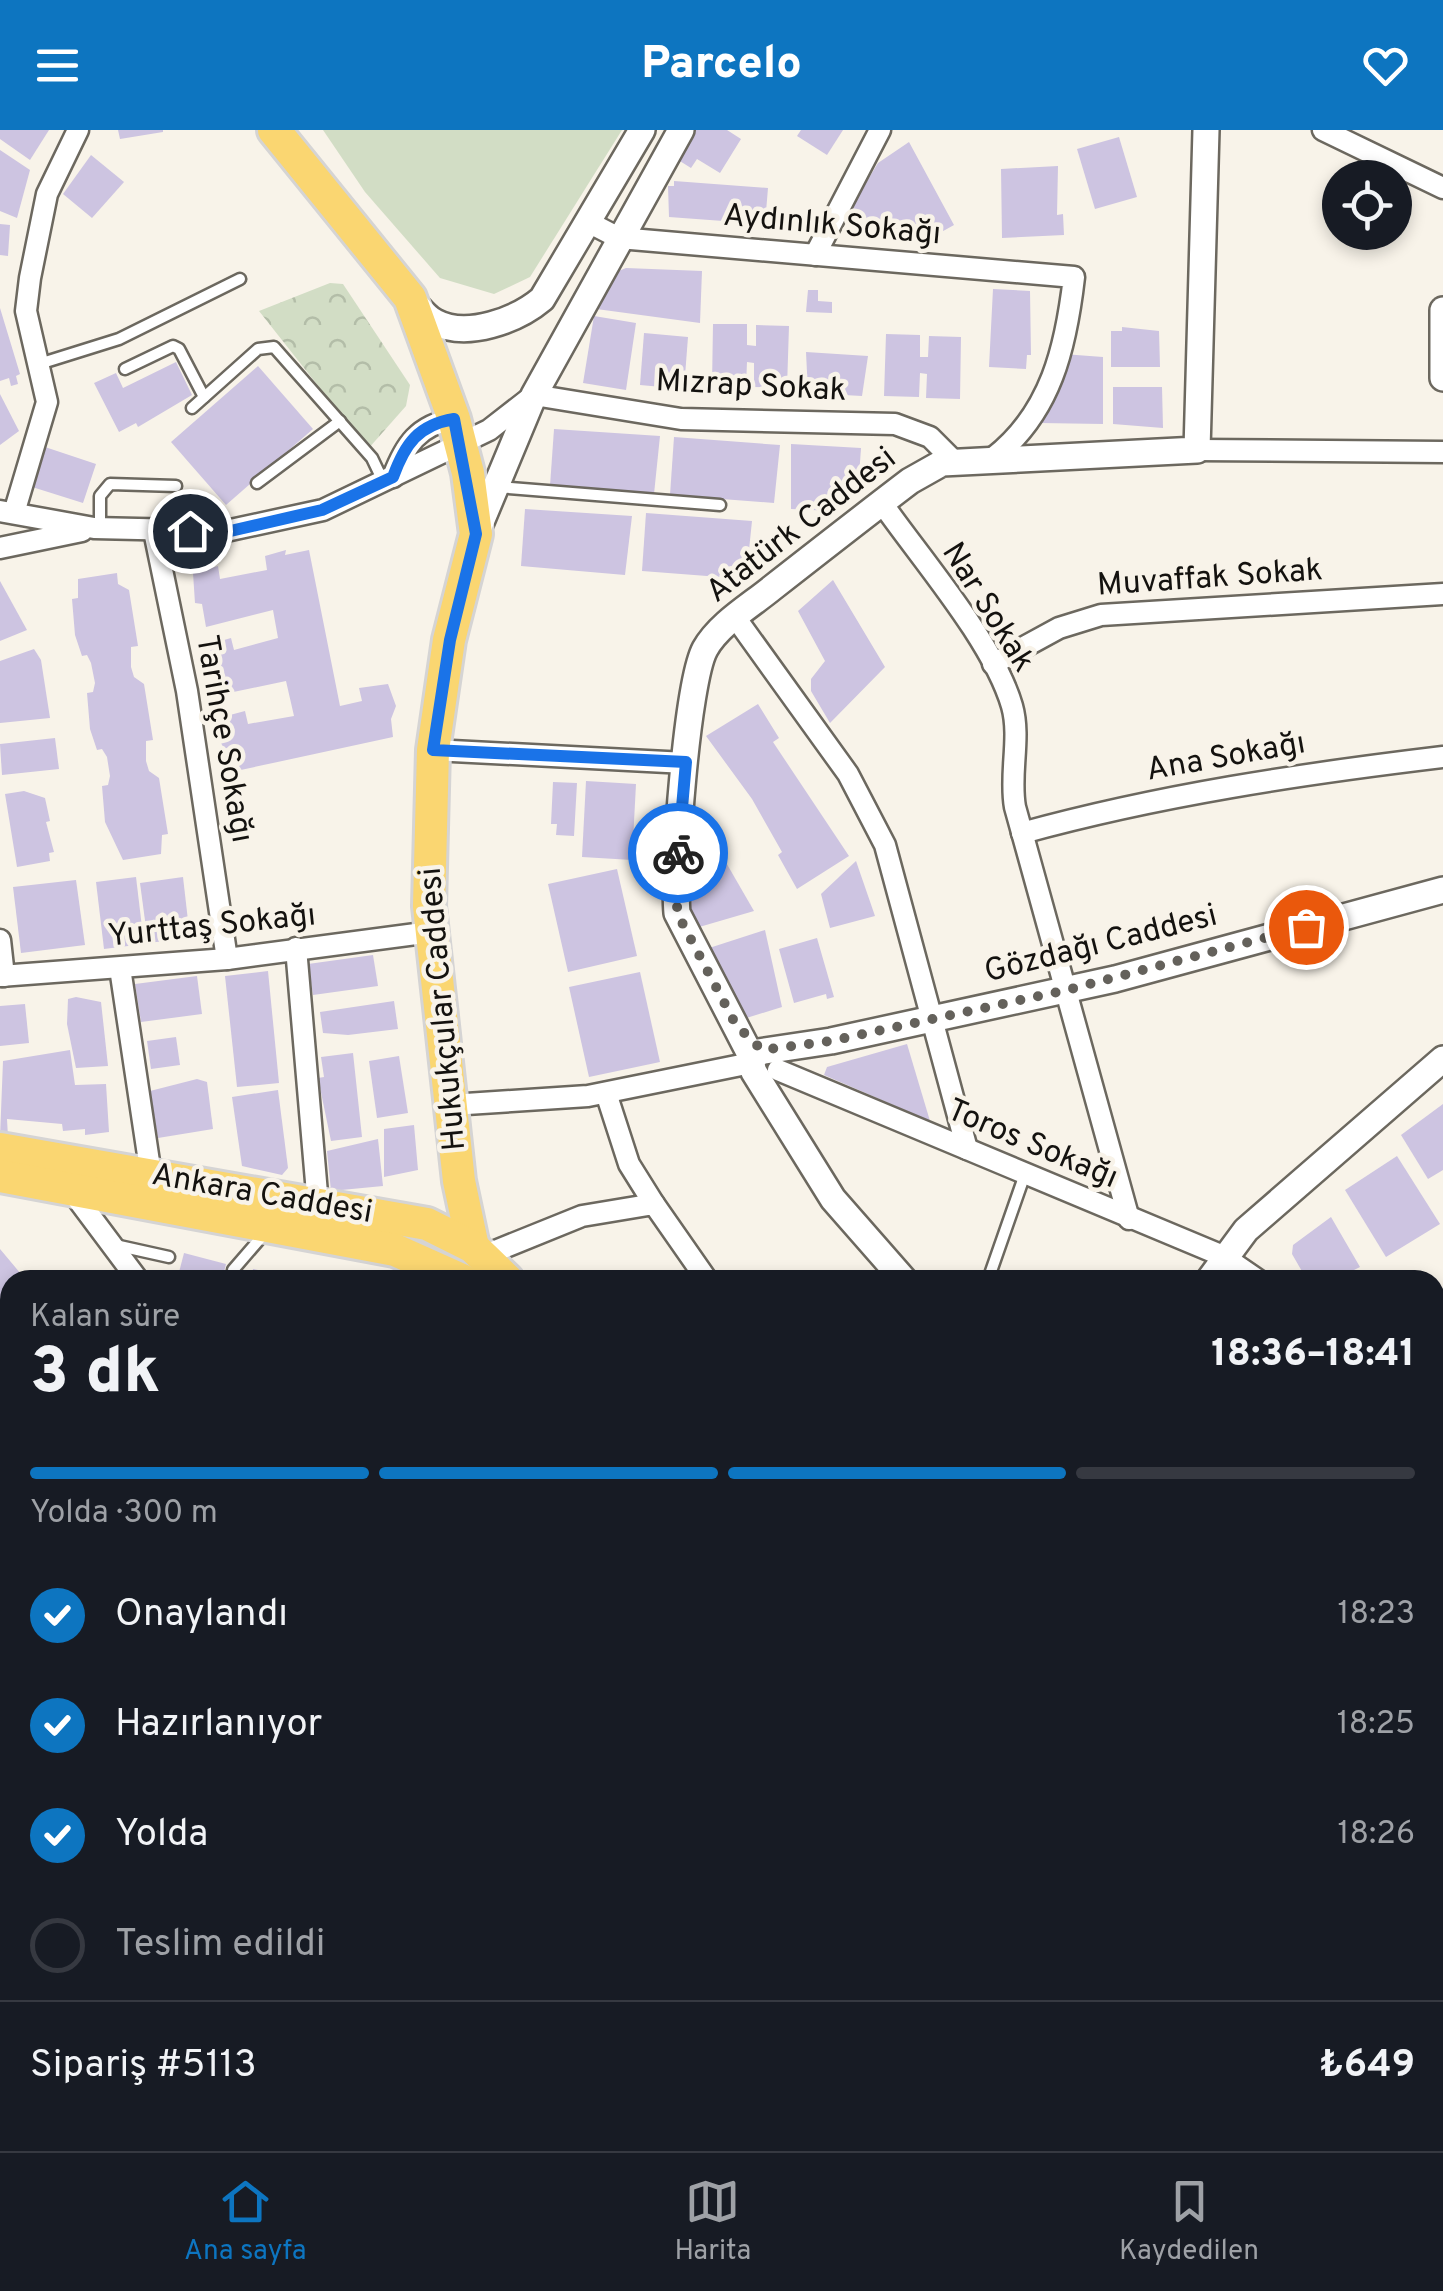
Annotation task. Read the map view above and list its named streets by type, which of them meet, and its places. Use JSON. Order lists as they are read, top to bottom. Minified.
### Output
{"streets":{"main road":["Hukukçular Caddesi","Ankara Caddesi"],"street":["Aydınlık Sokağı","Mızrap Sokak","Atatürk Caddesi","Muvaffak Sokak","Nar Sokak","Tarihçe Sokağı","Ana Sokağı","Yurttaş Sokağı","Gözdağı Caddesi","Toros Sokağı"]},"crossings":[["Aydınlık Sokağı","Atatürk Caddesi"],["Aydınlık Sokağı","Hukukçular Caddesi"],["Mızrap Sokak","Atatürk Caddesi"],["Mızrap Sokak","Hukukçular Caddesi"],["Atatürk Caddesi","Nar Sokak"],["Atatürk Caddesi","Gözdağı Caddesi"],["Atatürk Caddesi","Toros Sokağı"],["Muvaffak Sokak","Nar Sokak"],["Nar Sokak","Ana Sokağı"],["Nar Sokak","Gözdağı Caddesi"],["Nar Sokak","Toros Sokağı"],["Tarihçe Sokağı","Yurttaş Sokağı"],["Yurttaş Sokağı","Hukukçular Caddesi"],["Gözdağı Caddesi","Toros Sokağı"],["Hukukçular Caddesi","Ankara Caddesi"]],"page":{"header":"Parcelo","heading":["3 dk","Kalan süre","18:36–18:41"],"panel":["Sipariş #5113","₺649"],"bar":"Yolda · 300 m","list":[["Onaylandı","18:23"],["Hazırlanıyor","18:25"],["Yolda","18:26"],"Teslim edildi"],"tabs":["Ana sayfa","Harita","Kaydedilen"]}}
